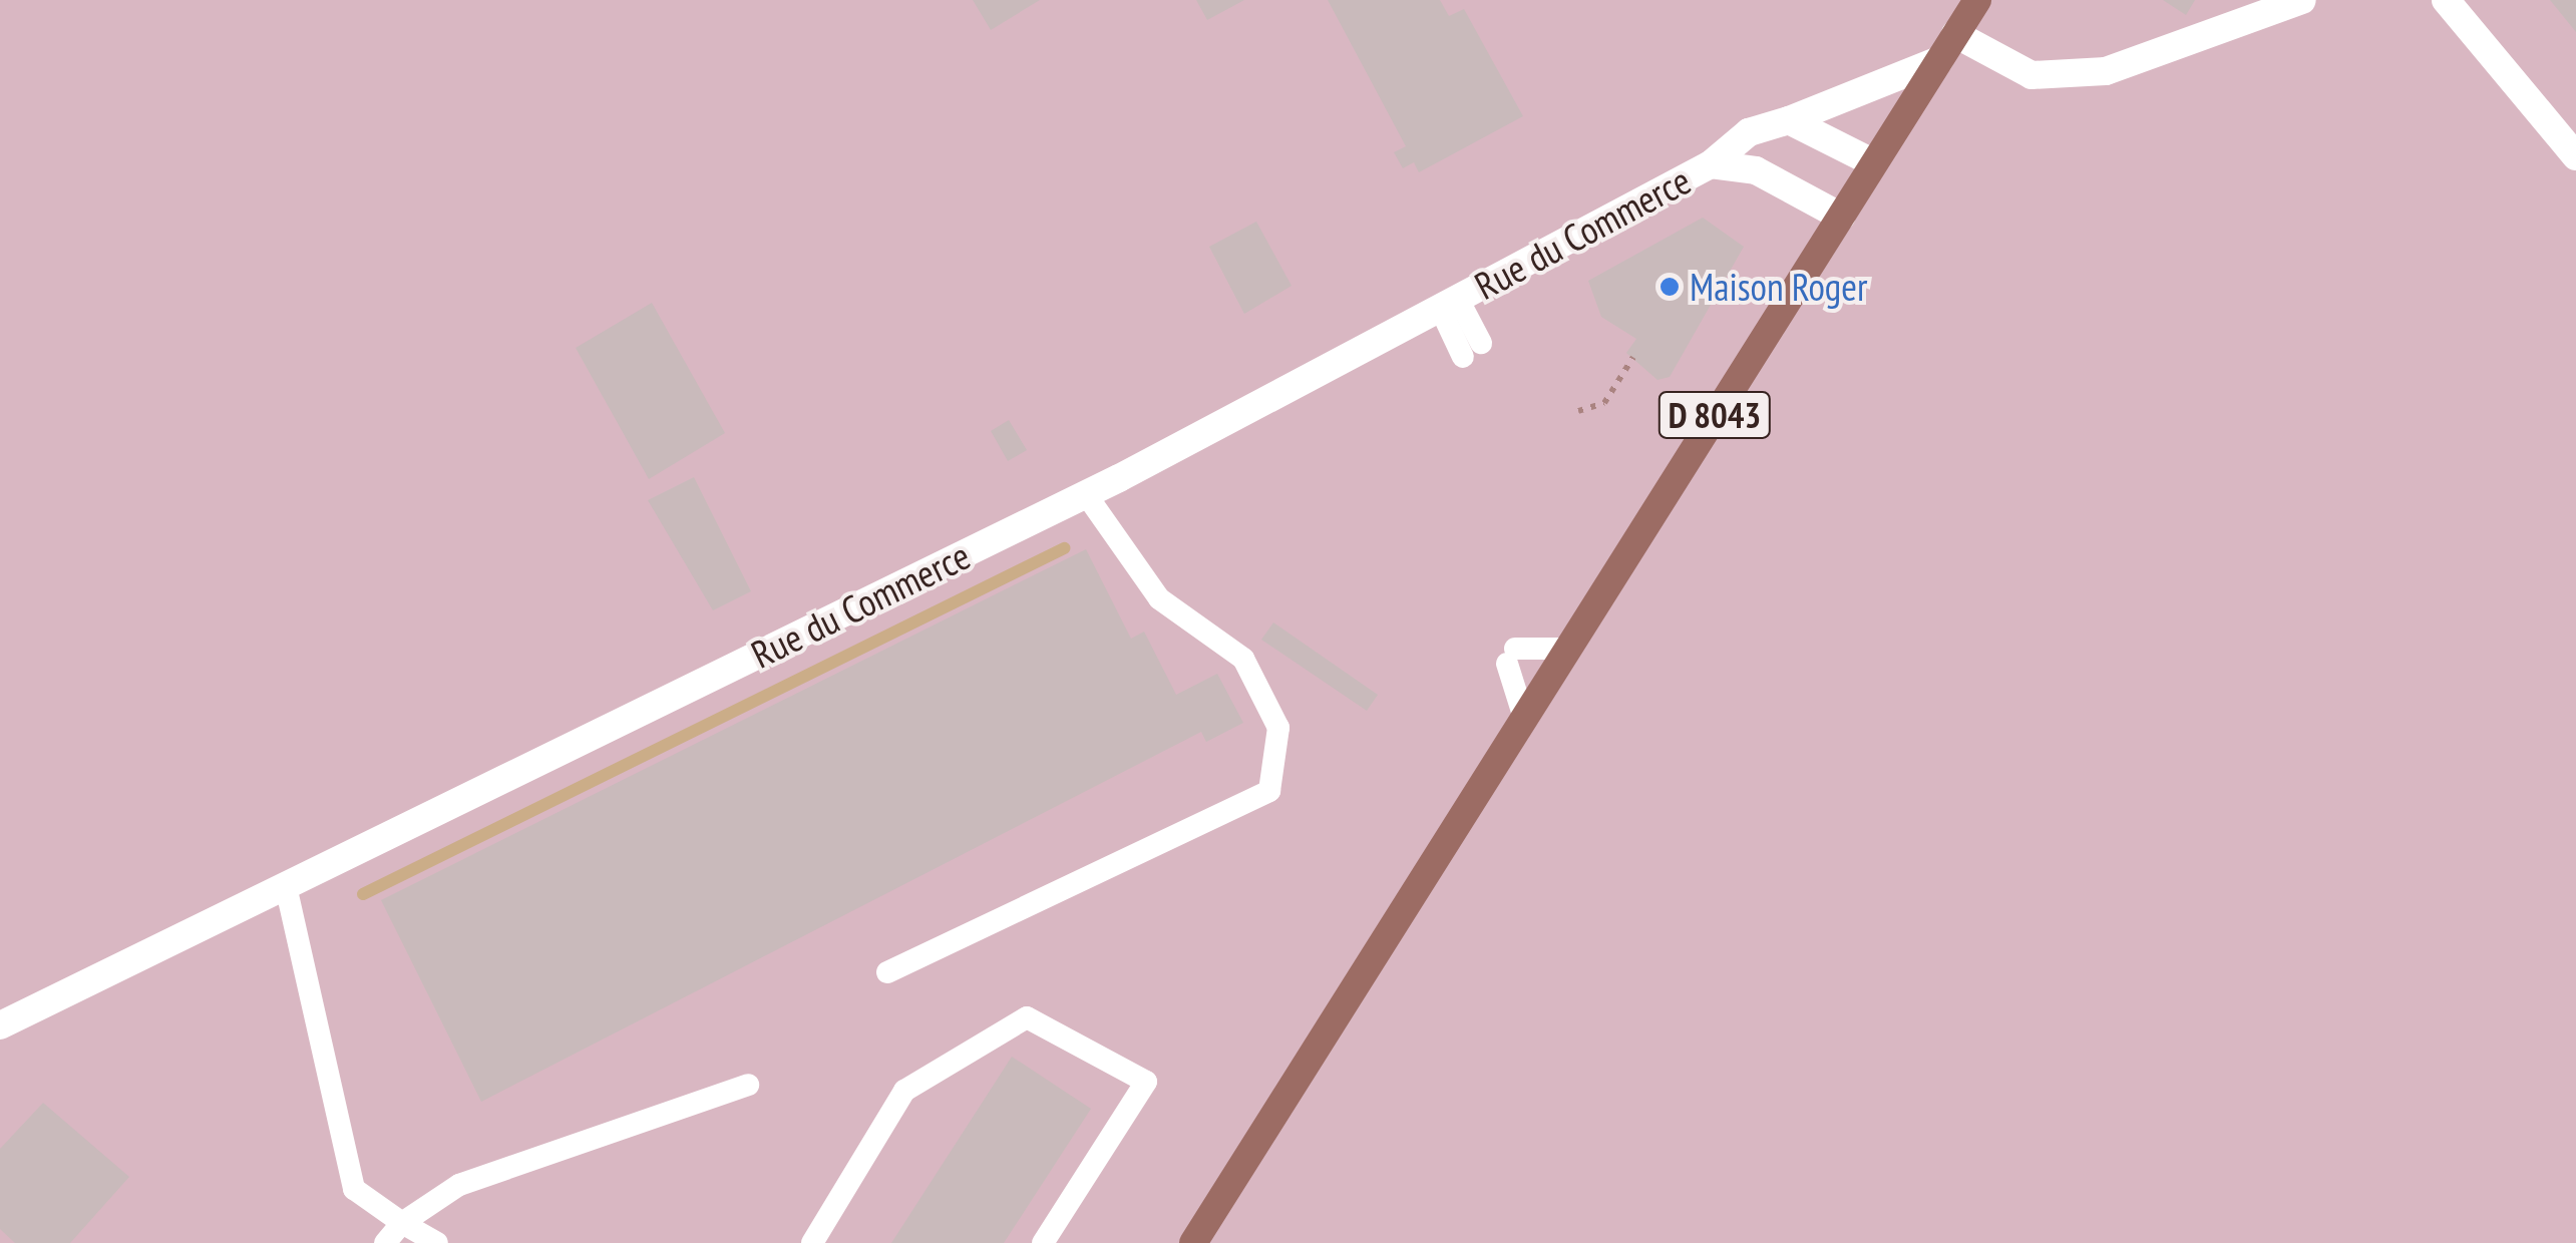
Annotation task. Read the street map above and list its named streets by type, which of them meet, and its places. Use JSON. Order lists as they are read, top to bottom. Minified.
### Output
{"streets":{"main road":["D 8043"],"street":["Rue du Commerce"]},"crossings":[["Rue du Commerce","D 8043"]],"places":["Maison Roger"]}
